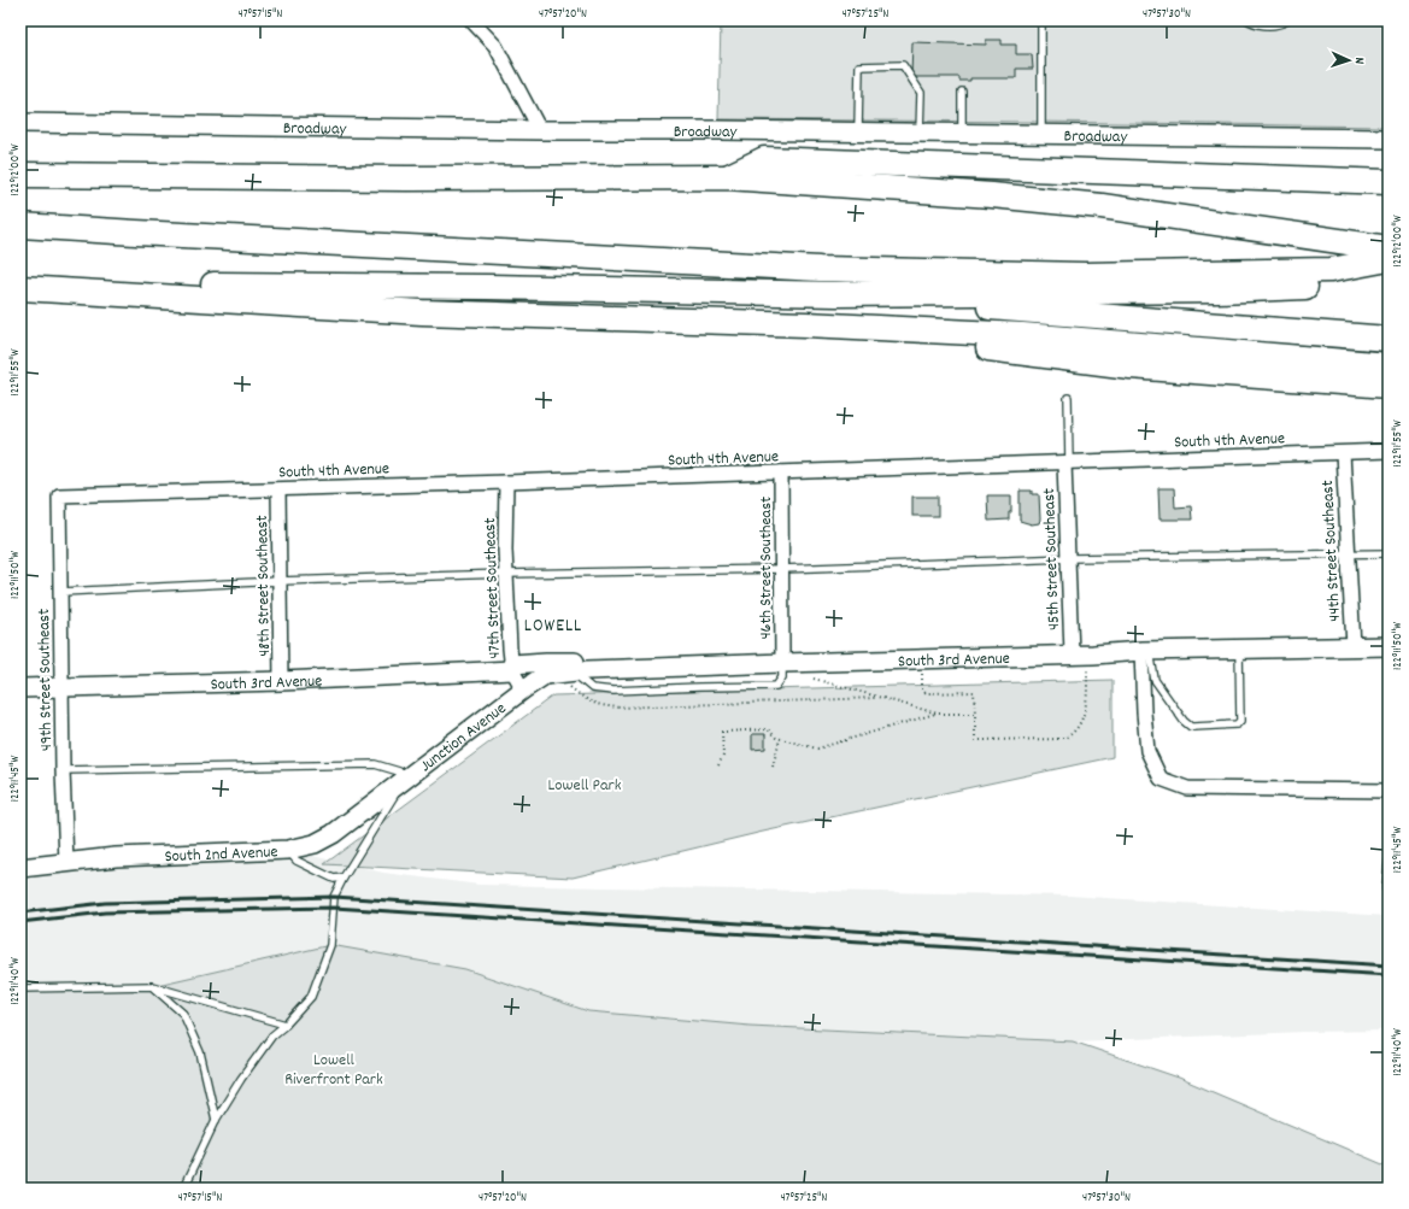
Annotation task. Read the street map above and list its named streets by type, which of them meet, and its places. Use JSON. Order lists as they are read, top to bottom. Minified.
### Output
{"streets":{"street":["Broadway","South 4th Avenue","44th Street Southeast","45th Street Southeast","46th Street Southeast","48th Street Southeast","47th Street Southeast","South 3rd Avenue","49th Street Southeast","Junction Avenue","South 2nd Avenue"]},"crossings":[["South 4th Avenue","44th Street Southeast"],["South 4th Avenue","45th Street Southeast"],["South 4th Avenue","46th Street Southeast"],["South 4th Avenue","48th Street Southeast"],["South 4th Avenue","47th Street Southeast"],["South 4th Avenue","49th Street Southeast"],["44th Street Southeast","South 3rd Avenue"],["45th Street Southeast","South 3rd Avenue"],["46th Street Southeast","South 3rd Avenue"],["48th Street Southeast","South 3rd Avenue"],["47th Street Southeast","South 3rd Avenue"],["47th Street Southeast","Junction Avenue"],["South 3rd Avenue","49th Street Southeast"],["South 3rd Avenue","Junction Avenue"],["49th Street Southeast","South 2nd Avenue"],["Junction Avenue","South 2nd Avenue"]],"districts":["LOWELL"],"parks":["Lowell Park","Lowell Riverfront Park"],"north":"right","coordinates":["47°57'15\"N","47°57'20\"N","47°57'25\"N","47°57'30\"N","122°12'00\"W","122°11'55\"W","122°11'50\"W","122°11'45\"W","122°11'40\"W"]}
